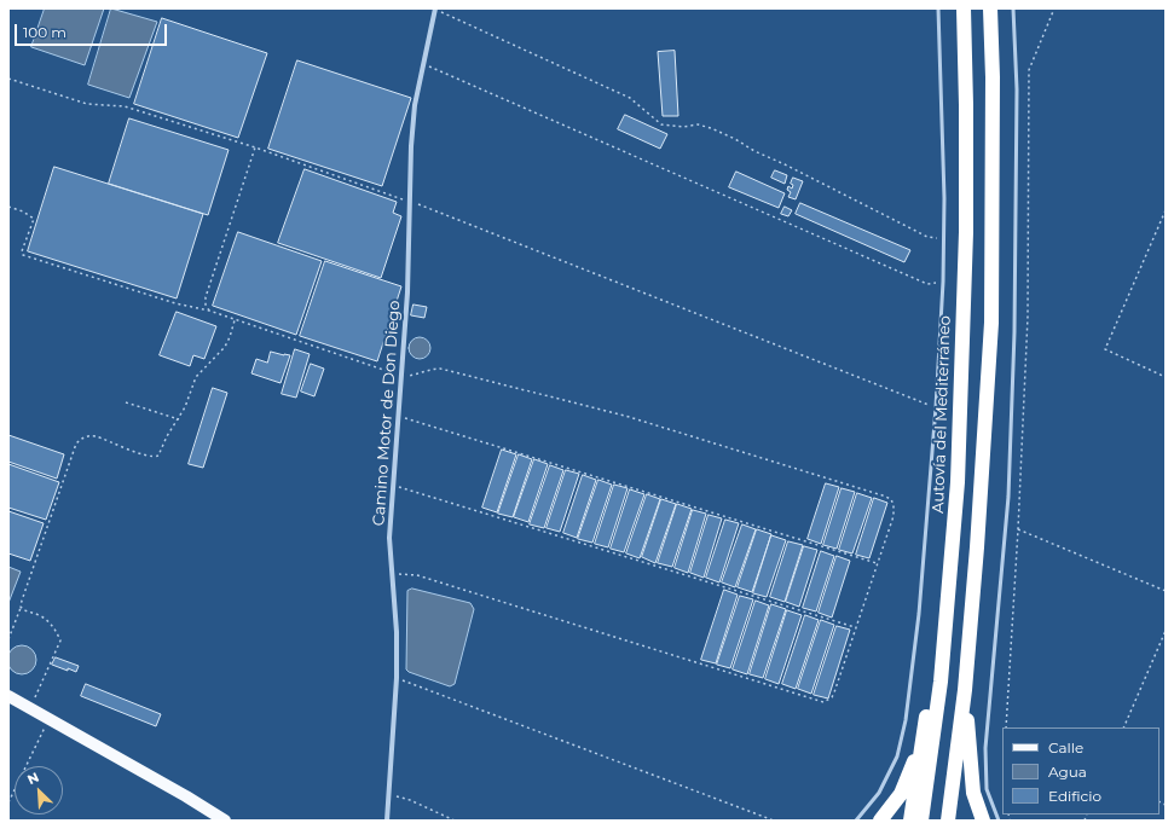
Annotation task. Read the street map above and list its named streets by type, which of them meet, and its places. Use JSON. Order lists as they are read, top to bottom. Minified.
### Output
{"streets":{"highway":["Autovía del Mediterráneo"],"street":["Camino Motor de Don Diego"]},"legend":["Calle","Agua","Edificio"],"scale_bar":"100 m","north":"top left"}
